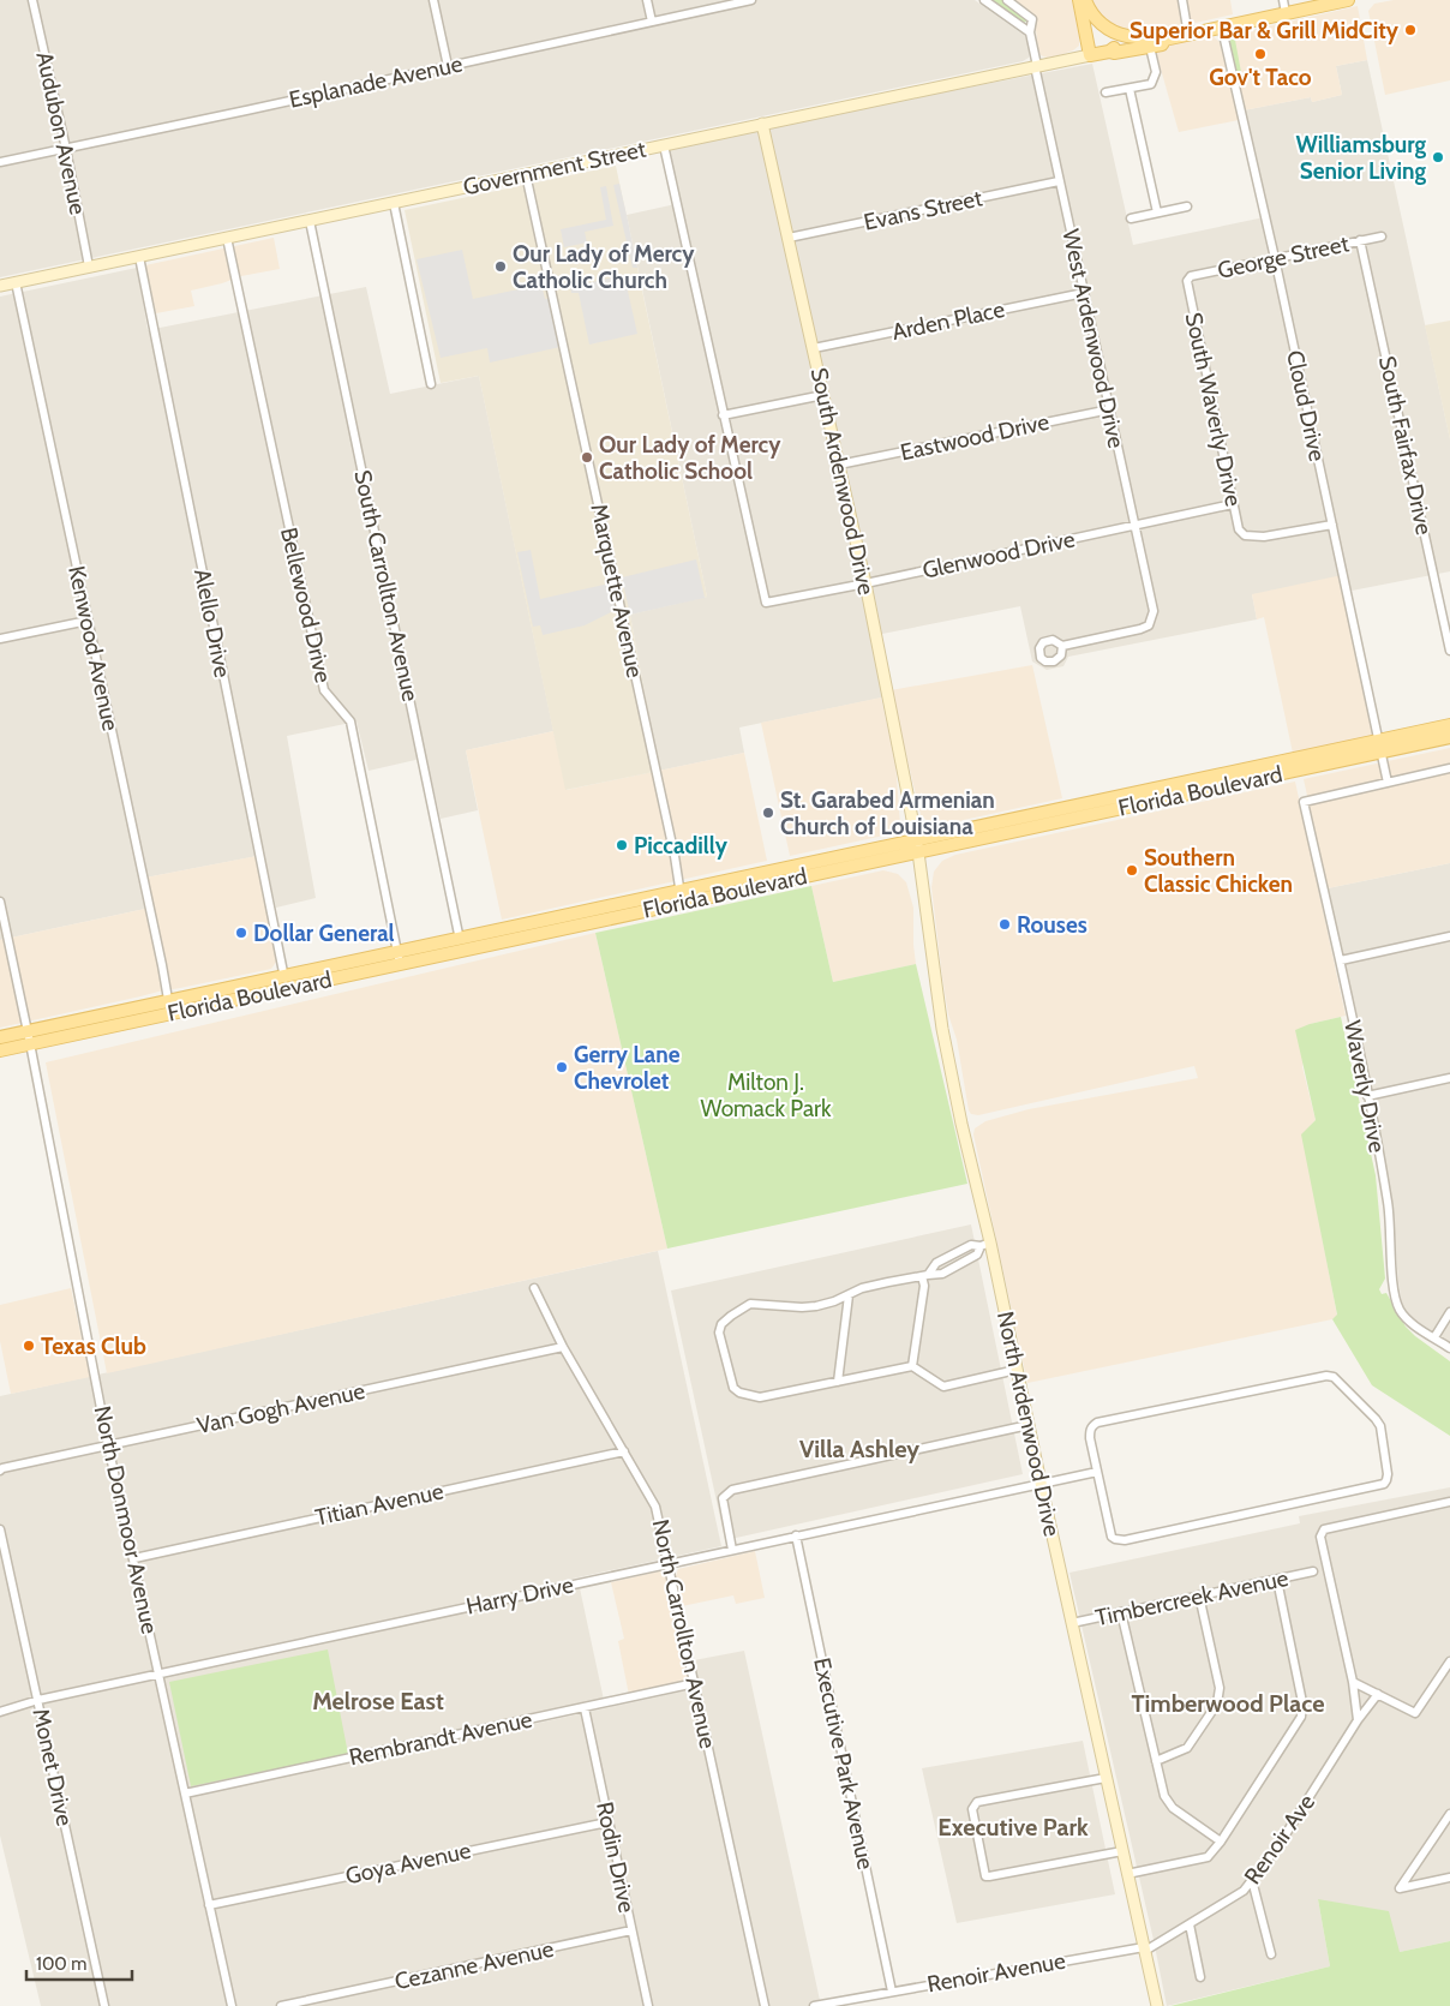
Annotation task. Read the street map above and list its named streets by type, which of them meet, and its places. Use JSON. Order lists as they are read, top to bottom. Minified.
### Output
{"streets":{"main road":["Government Street","Florida Boulevard"],"street":["Esplanade Avenue","Audubon Avenue","Evans Street","George Street","Arden Place","West Ardenwood Drive","Cloud Drive","South Waverly Drive","Eastwood Drive","South Fairfax Drive","South Ardenwood Drive","Glenwood Drive","South Carrollton Avenue","Marquette Avenue","Bellewood Drive","Alello Drive","Kenwood Avenue","Waverly Drive","Van Gogh Avenue","North Ardenwood Drive","Titian Avenue","North Donmoor Avenue","Harry Drive","Timbercreek Avenue","North Carrollton Avenue","Rembrandt Avenue","Executive Park Avenue","Monet Drive","Renoir Ave","Rodin Drive","Goya Avenue","Cezanne Avenue","Renoir Avenue"]},"crossings":[["Esplanade Avenue","Audubon Avenue"],["Audubon Avenue","Government Street"],["Government Street","West Ardenwood Drive"],["Government Street","Cloud Drive"],["Government Street","South Ardenwood Drive"],["Government Street","South Carrollton Avenue"],["Government Street","Marquette Avenue"],["Government Street","Bellewood Drive"],["Government Street","Alello Drive"],["Government Street","Kenwood Avenue"],["Evans Street","West Ardenwood Drive"],["Evans Street","South Ardenwood Drive"],["George Street","Cloud Drive"],["George Street","South Waverly Drive"],["George Street","South Fairfax Drive"],["Arden Place","West Ardenwood Drive"],["Arden Place","South Ardenwood Drive"],["West Ardenwood Drive","Eastwood Drive"],["West Ardenwood Drive","Glenwood Drive"],["Cloud Drive","South Waverly Drive"],["Cloud Drive","Florida Boulevard"],["Cloud Drive","Waverly Drive"],["South Waverly Drive","Glenwood Drive"],["Eastwood Drive","South Ardenwood Drive"],["South Ardenwood Drive","Glenwood Drive"],["South Ardenwood Drive","Florida Boulevard"],["South Ardenwood Drive","North Ardenwood Drive"],["South Carrollton Avenue","Florida Boulevard"],["Marquette Avenue","Florida Boulevard"],["Bellewood Drive","Florida Boulevard"],["Alello Drive","Florida Boulevard"],["Kenwood Avenue","Florida Boulevard"],["Florida Boulevard","North Ardenwood Drive"],["Florida Boulevard","North Donmoor Avenue"],["Van Gogh Avenue","North Donmoor Avenue"],["Van Gogh Avenue","North Carrollton Avenue"],["North Ardenwood Drive","Harry Drive"],["North Ardenwood Drive","Timbercreek Avenue"],["North Ardenwood Drive","Renoir Ave"],["North Ardenwood Drive","Renoir Avenue"],["Titian Avenue","North Donmoor Avenue"],["Titian Avenue","North Carrollton Avenue"],["North Donmoor Avenue","Harry Drive"],["North Donmoor Avenue","Rembrandt Avenue"],["North Donmoor Avenue","Goya Avenue"],["Harry Drive","North Carrollton Avenue"],["Harry Drive","Executive Park Avenue"],["Harry Drive","Monet Drive"],["North Carrollton Avenue","Rembrandt Avenue"],["Rembrandt Avenue","Rodin Drive"],["Executive Park Avenue","Renoir Avenue"],["Renoir Ave","Renoir Avenue"],["Rodin Drive","Goya Avenue"],["Rodin Drive","Cezanne Avenue"]],"districts":["Villa Ashley","Melrose East","Timberwood Place","Executive Park"],"parks":["Milton J. Womack Park"],"places":["Superior Bar & Grill MidCity","Gov't Taco","Williamsburg Senior Living","Our Lady of Mercy Catholic Church","Our Lady of Mercy Catholic School","St. Garabed Armenian Church of Louisiana","Piccadilly","Southern Classic Chicken","Rouses","Dollar General","Gerry Lane Chevrolet","Texas Club"],"scale_bar":"100 m"}
